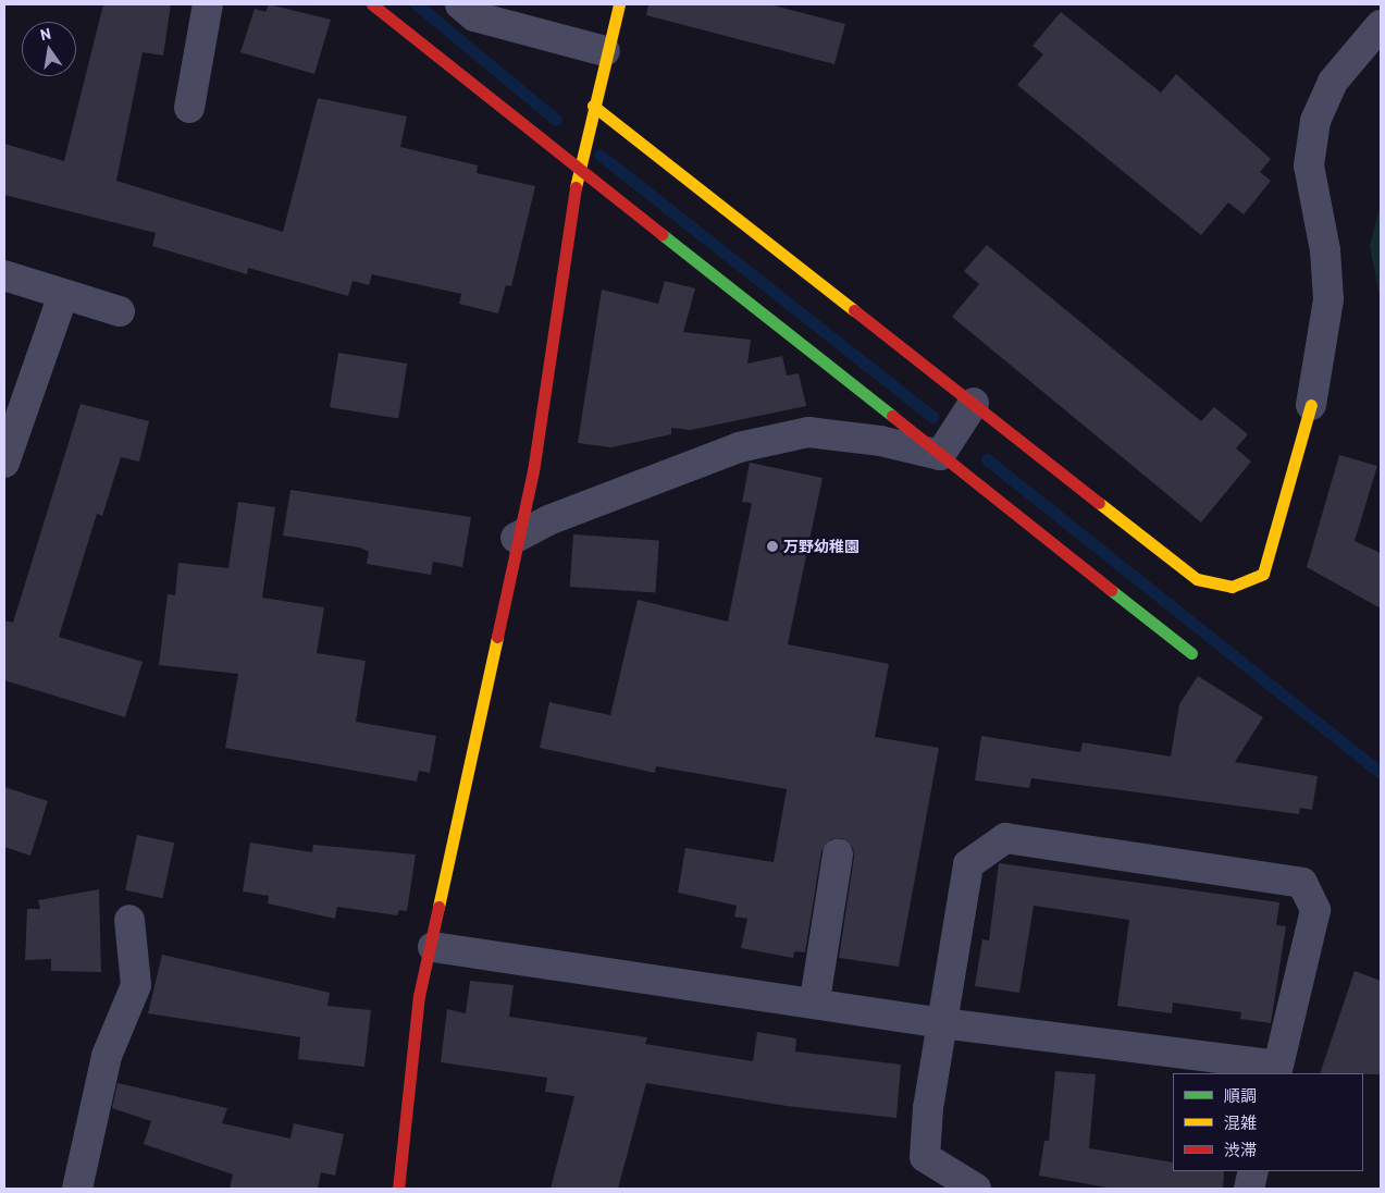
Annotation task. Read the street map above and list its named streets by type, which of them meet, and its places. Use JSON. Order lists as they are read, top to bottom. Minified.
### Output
{"places":["万野幼稚園"],"legend":["順調","混雑","渋滞"],"north":"top"}
